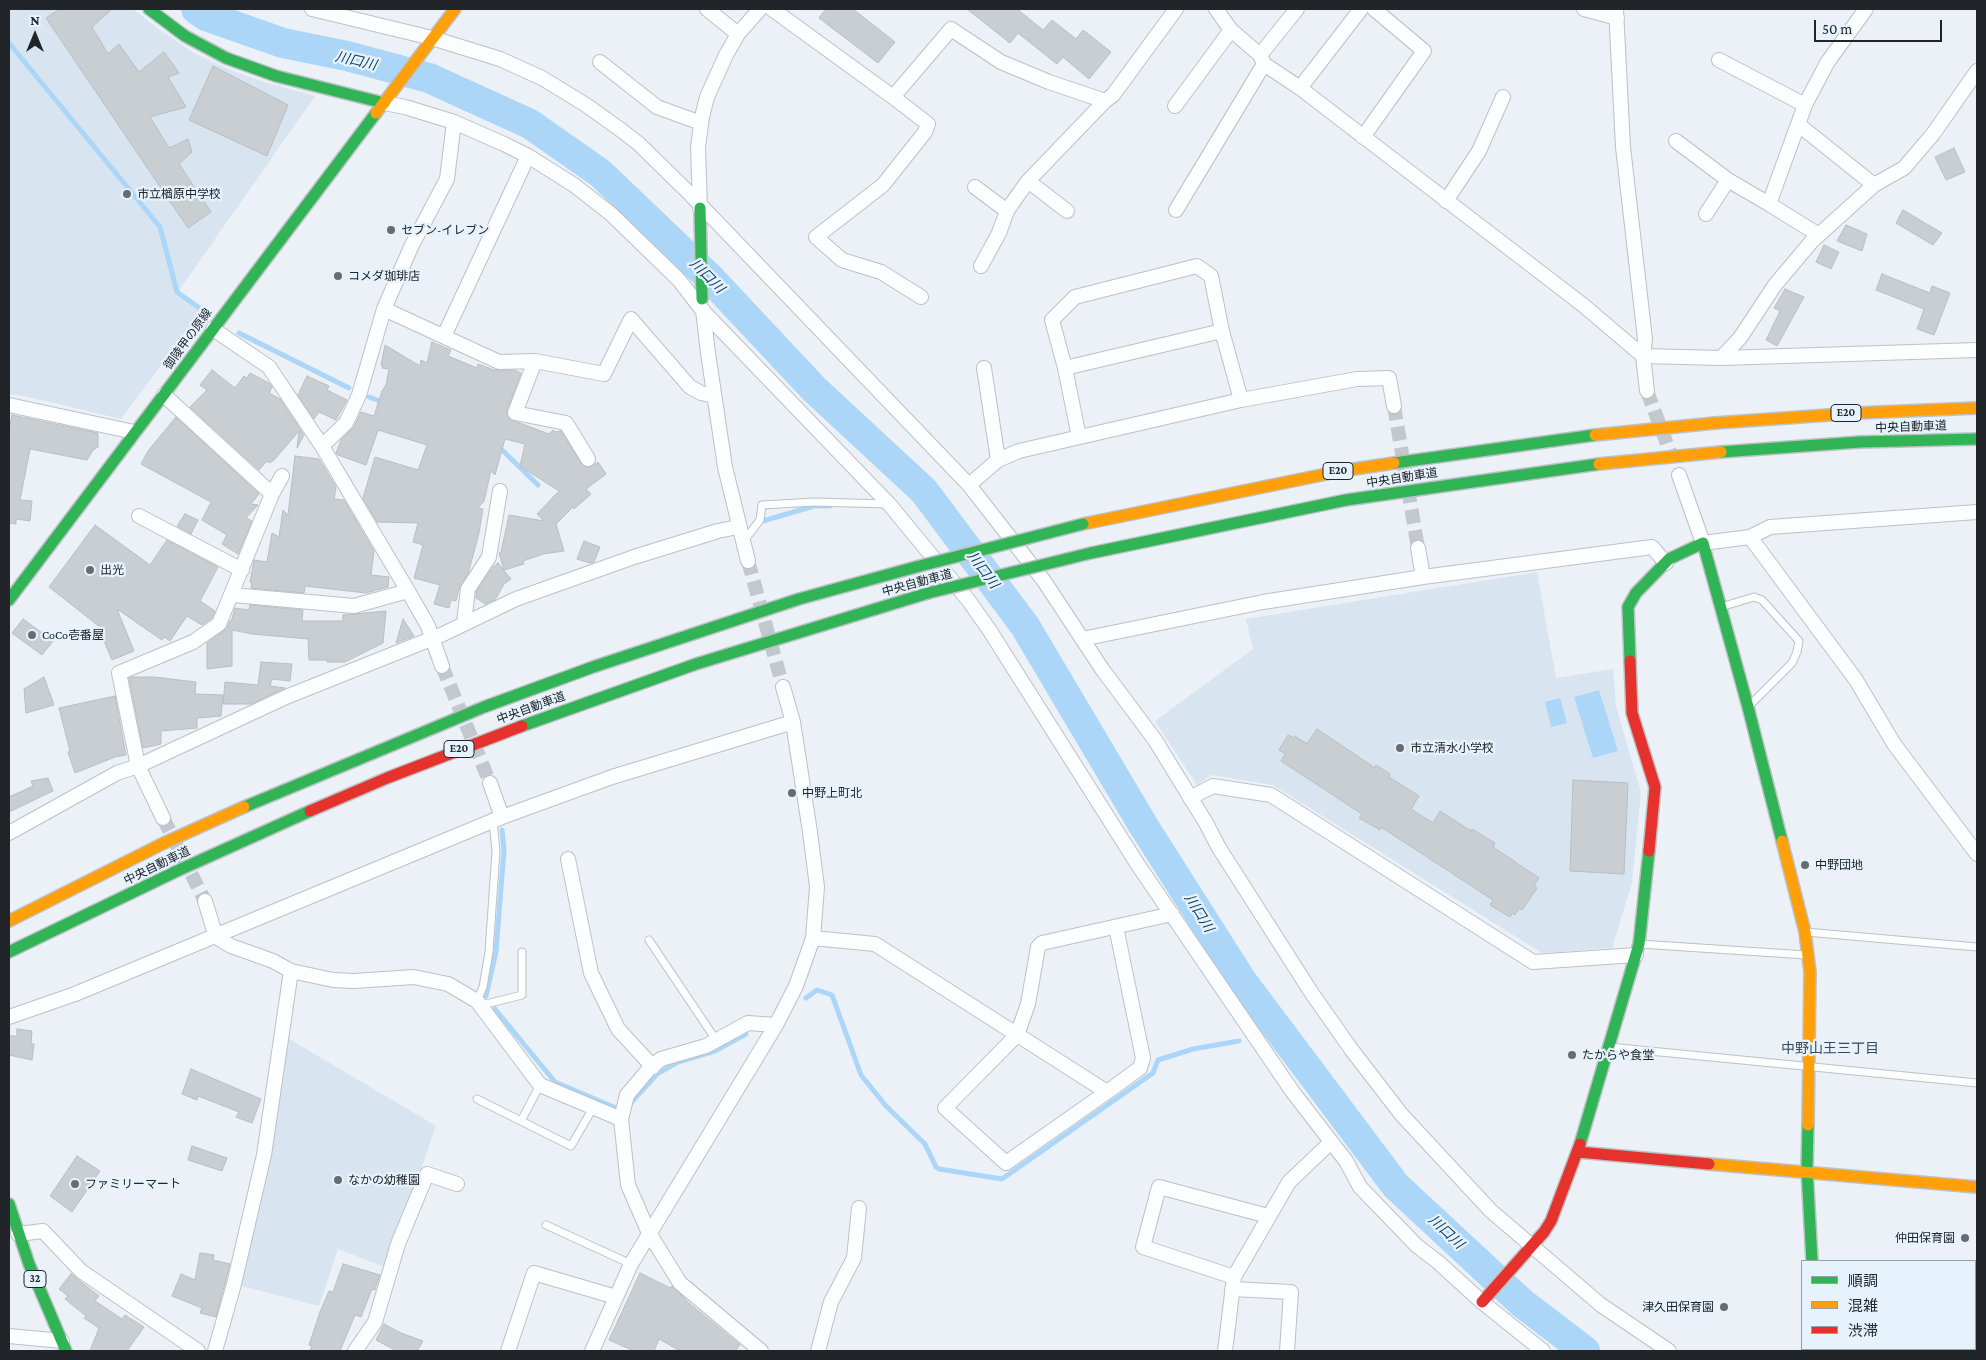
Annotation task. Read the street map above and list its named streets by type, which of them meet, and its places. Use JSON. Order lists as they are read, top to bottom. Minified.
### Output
{"streets":{"main road":["御陵甲の原線","E20","中央自動車道","32"]},"districts":["中野山王三丁目"],"water":["川口川"],"places":["市立楢原中学校","セブン-イレブン","コメダ珈琲店","出光","CoCo壱番屋","市立清水小学校","中野上町北","中野団地","たからや食堂","なかの幼稚園","ファミリーマート","仲田保育園","津久田保育園"],"legend":["順調","混雑","渋滞"],"scale_bar":"50 m","north":"top"}
